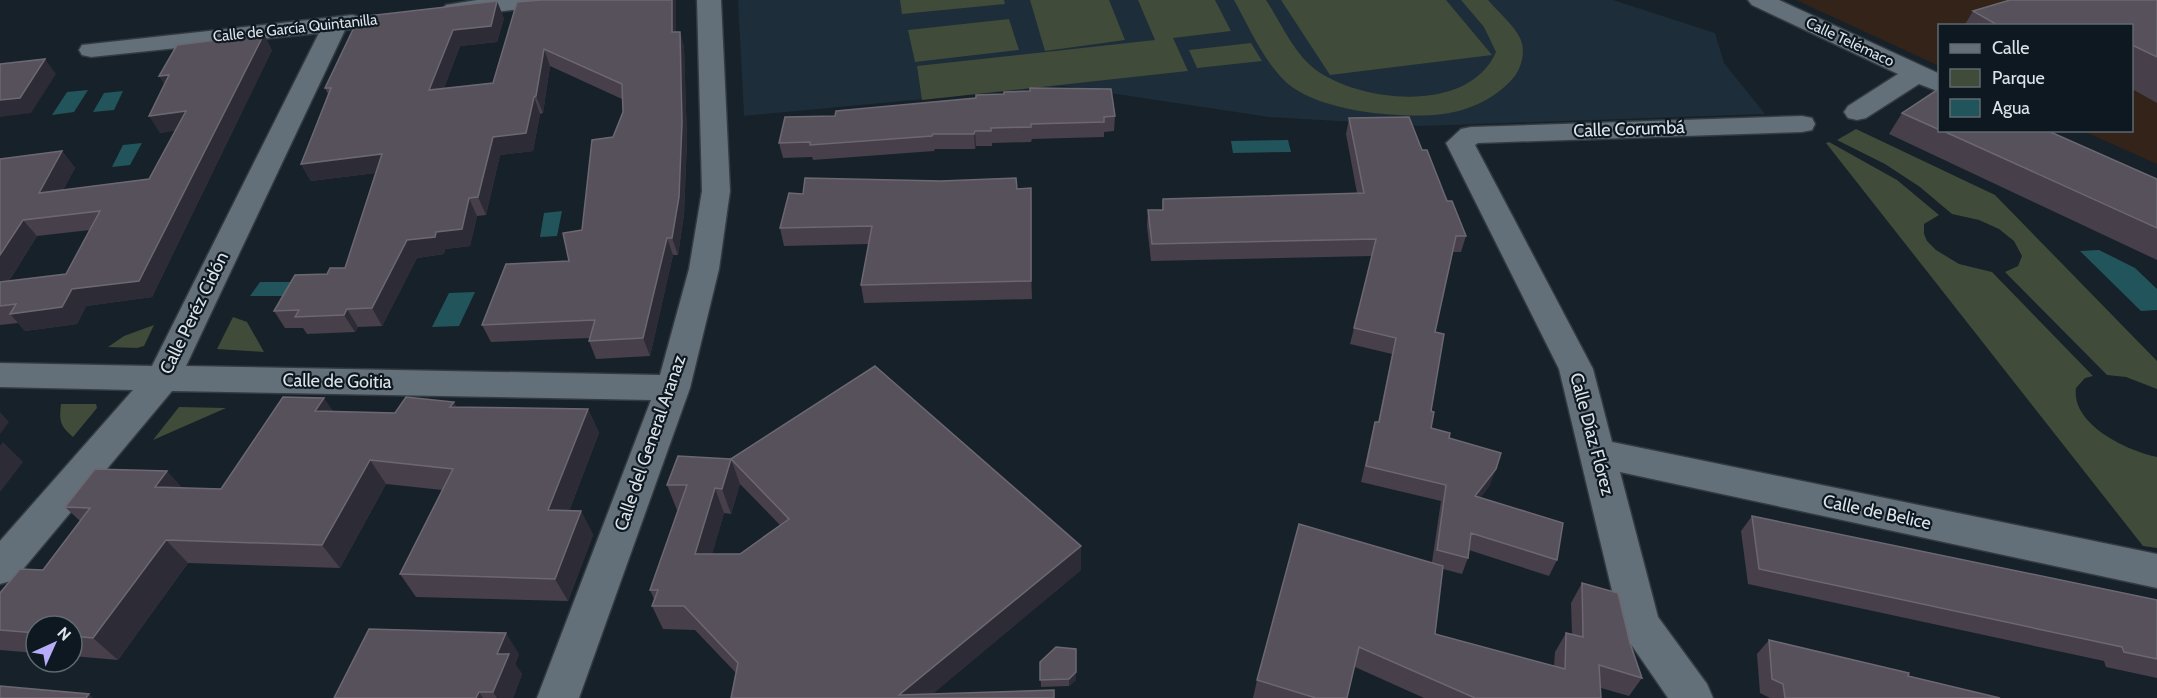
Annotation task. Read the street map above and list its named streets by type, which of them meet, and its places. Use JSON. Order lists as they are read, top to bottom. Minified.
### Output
{"streets":{"street":["Calle de García Quintanilla","Calle Telémaco","Calle Corumbá","Calle Peréz Cidón","Calle de Goitia","Calle Díaz Flórez","Calle del General Aranaz","Calle de Belice"]},"crossings":[["Calle de García Quintanilla","Calle Peréz Cidón"],["Calle Corumbá","Calle Díaz Flórez"],["Calle Peréz Cidón","Calle de Goitia"],["Calle de Goitia","Calle del General Aranaz"],["Calle Díaz Flórez","Calle de Belice"]],"legend":["Calle","Parque","Agua"],"north":"top right"}
